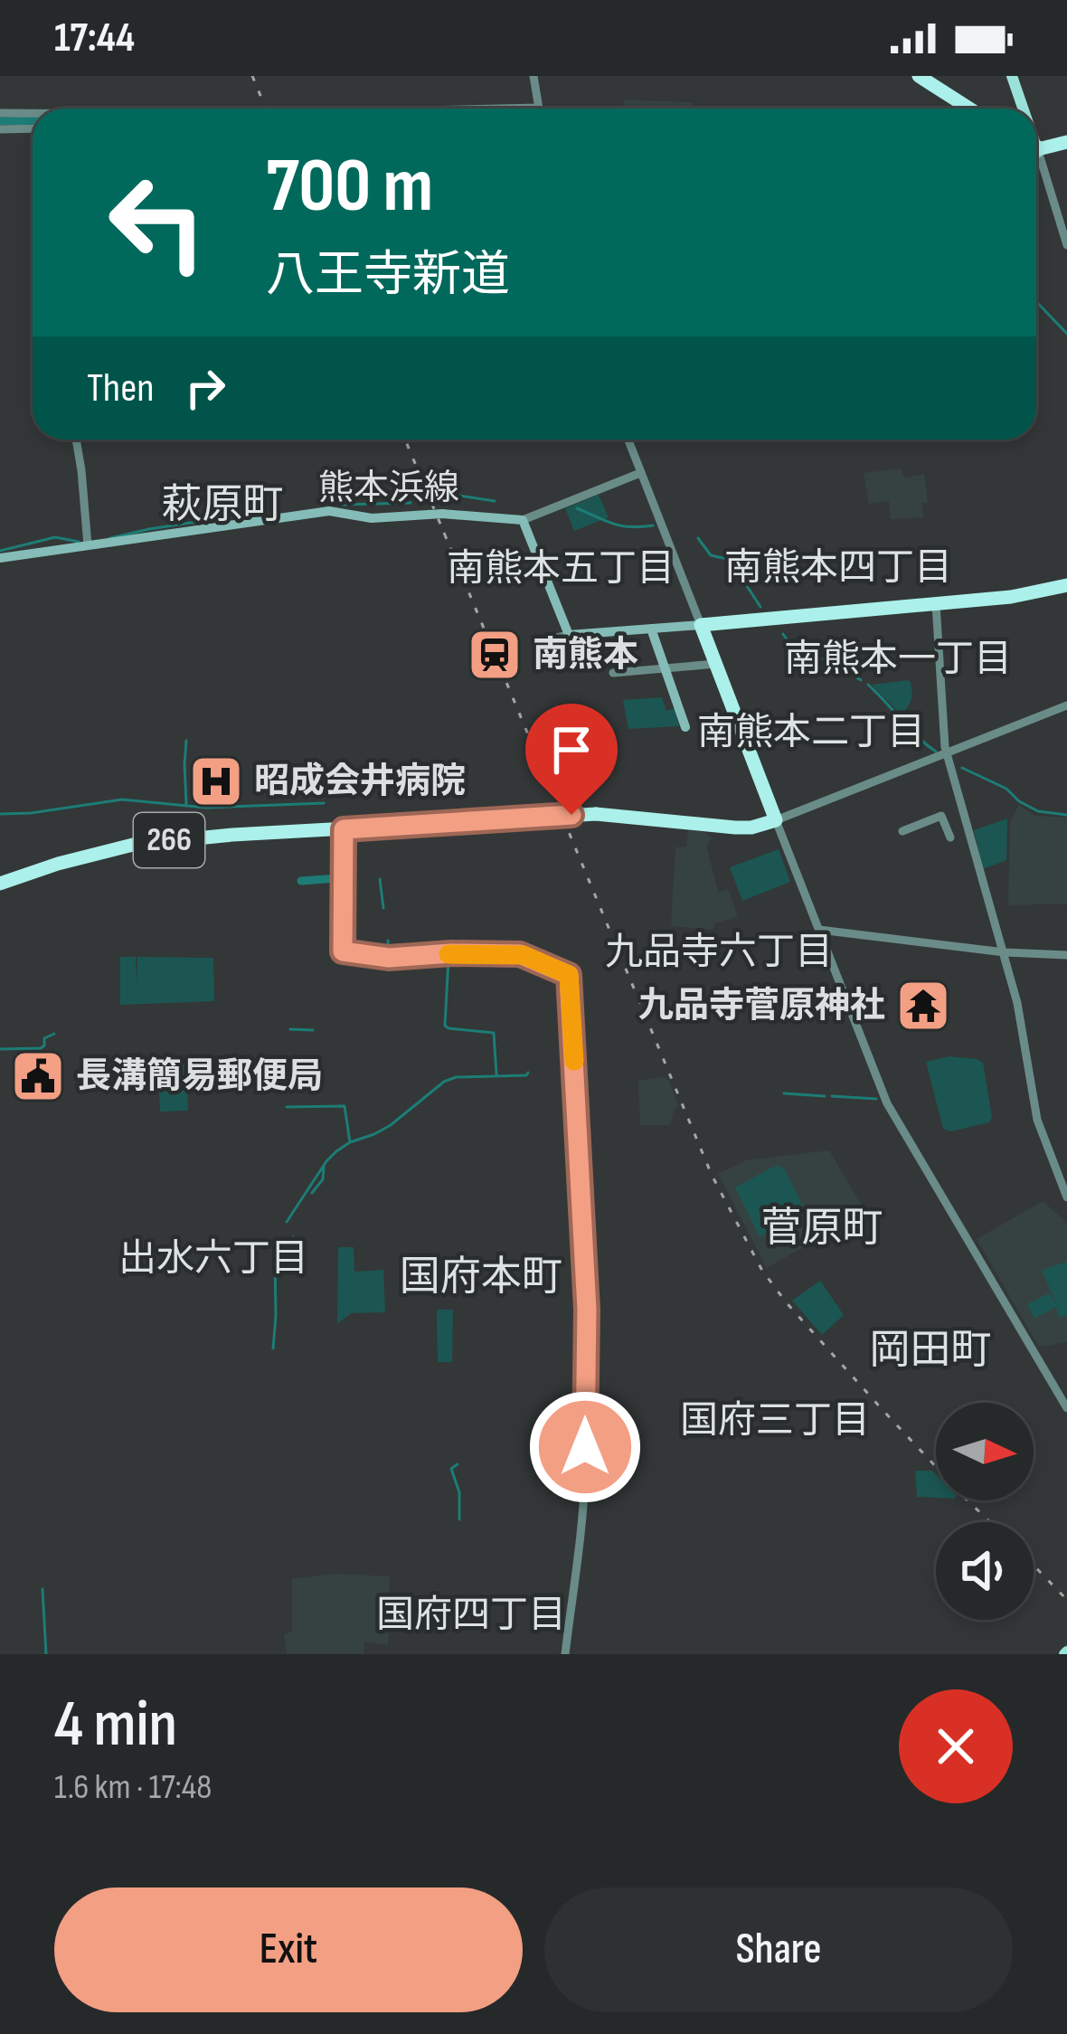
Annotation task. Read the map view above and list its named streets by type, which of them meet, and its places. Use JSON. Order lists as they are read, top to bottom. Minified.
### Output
{"streets":{"highway":["266"],"main road":["熊本浜線"]},"districts":["萩原町","南熊本四丁目","南熊本五丁目","南熊本一丁目","南熊本二丁目","九品寺六丁目","菅原町","出水六丁目","国府本町","岡田町","国府三丁目","国府四丁目"],"places":{"station":["南熊本"],"hospital":["昭成会井病院"],"temple":["九品寺菅原神社"],"public building":["長溝簡易郵便局"]},"north":"right","page":{"status":"17:44","turn":["700 m","八王寺新道"],"then":"Then","heading":["4 min","1.6 km · 17:48"],"buttons":["Exit","Share"]}}
